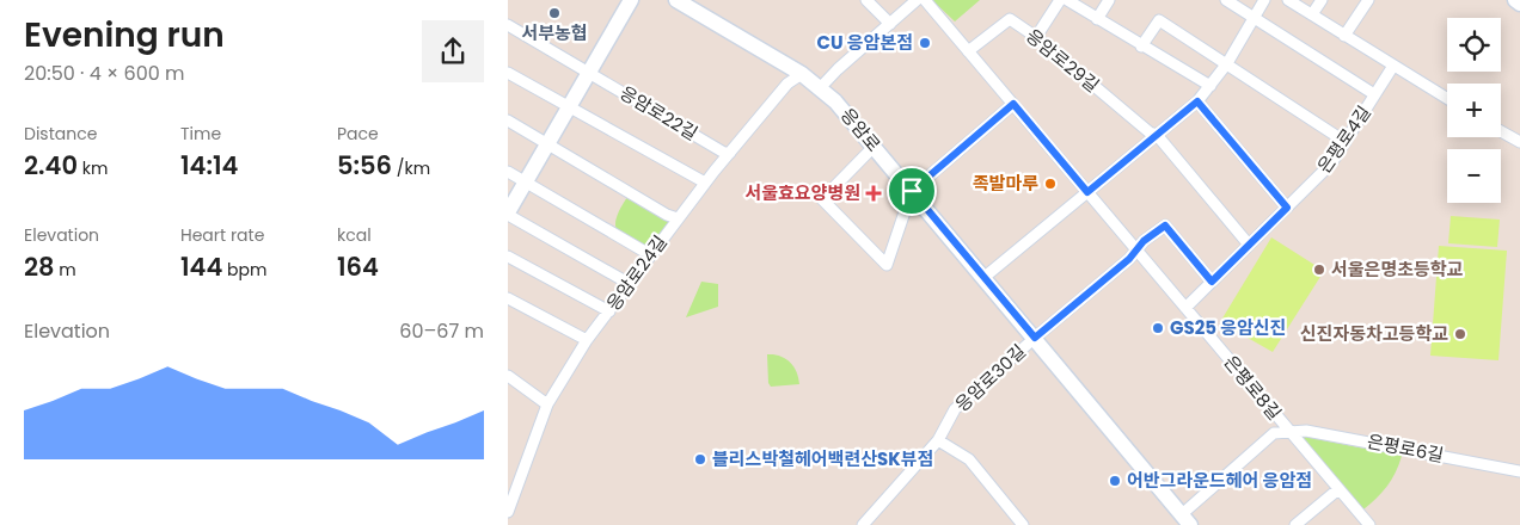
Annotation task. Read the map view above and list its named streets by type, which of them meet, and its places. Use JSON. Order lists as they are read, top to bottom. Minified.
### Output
{"streets":{"main road":["응암로"],"street":["응암로29길","응암로22길","은평로4길","응암로24길","응암로30길","은평로8길","은평로6길"]},"crossings":[["응암로29길","은평로4길"],["응암로29길","은평로8길"],["응암로22길","응암로24길"],["응암로","응암로24길"],["응암로","응암로30길"],["은평로4길","은평로8길"],["응암로30길","은평로8길"],["은평로8길","은평로6길"]],"places":{"other":["서부농협","CU 응암본점","족발마루","서울은명초등학교","GS25 응암신진","신진자동차고등학교","블리스박철헤어백련산SK뷰점","어반그라운드헤어 응암점"],"health":["서울효요양병원"]},"page":{"heading":["Evening run","20:50 · 4 × 600 m"],"map_buttons":["+","−"],"stats":[["Distance","2.40 km"],["Time","14:14"],["Pace","5:56 /km"],["Elevation","28 m"],["Heart rate","144 bpm"],["kcal","164"]],"chart":["Elevation","60–67 m"]}}
